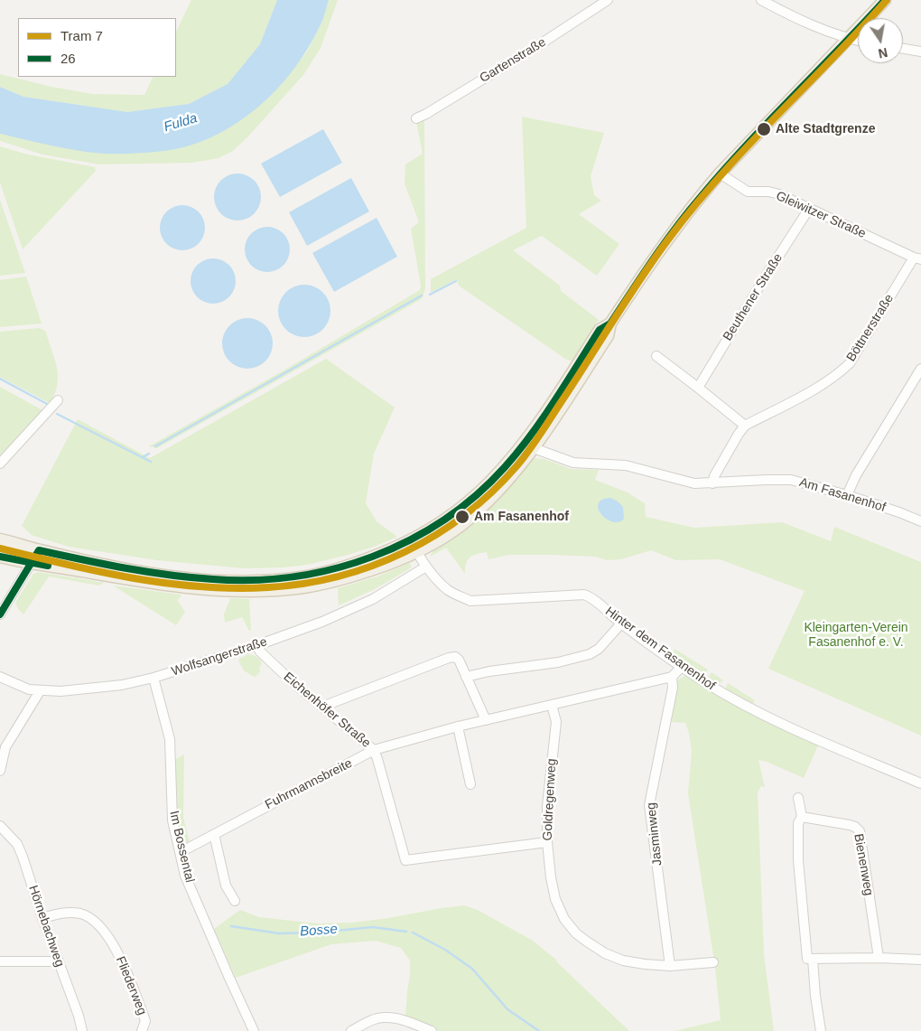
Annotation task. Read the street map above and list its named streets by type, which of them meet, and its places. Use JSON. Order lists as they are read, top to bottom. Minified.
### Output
{"streets":{"street":["Gartenstraße","Gleiwitzer Straße","Beuthener Straße","Böttnerstraße","Am Fasanenhof","Hinter dem Fasanenhof","Wolfsangerstraße","Eichenhöfer Straße","Fuhrmannsbreite","Goldregenweg","Jasminweg","Im Bossental","Bienenweg","Hörnebachweg","Fliederweg"]},"crossings":[["Gleiwitzer Straße","Beuthener Straße"],["Gleiwitzer Straße","Böttnerstraße"],["Böttnerstraße","Am Fasanenhof"],["Hinter dem Fasanenhof","Wolfsangerstraße"],["Wolfsangerstraße","Eichenhöfer Straße"],["Wolfsangerstraße","Im Bossental"],["Eichenhöfer Straße","Fuhrmannsbreite"],["Eichenhöfer Straße","Goldregenweg"],["Fuhrmannsbreite","Goldregenweg"],["Fuhrmannsbreite","Jasminweg"],["Fuhrmannsbreite","Im Bossental"],["Goldregenweg","Jasminweg"],["Hörnebachweg","Fliederweg"]],"water":["Fulda","Bosse"],"parks":["Kleingarten-Verein Fasanenhof e. V."],"places":["Alte Stadtgrenze","Am Fasanenhof"],"lines":["tram line 7","transit line 26"],"legend":["Tram 7","26"],"north":"bottom"}
